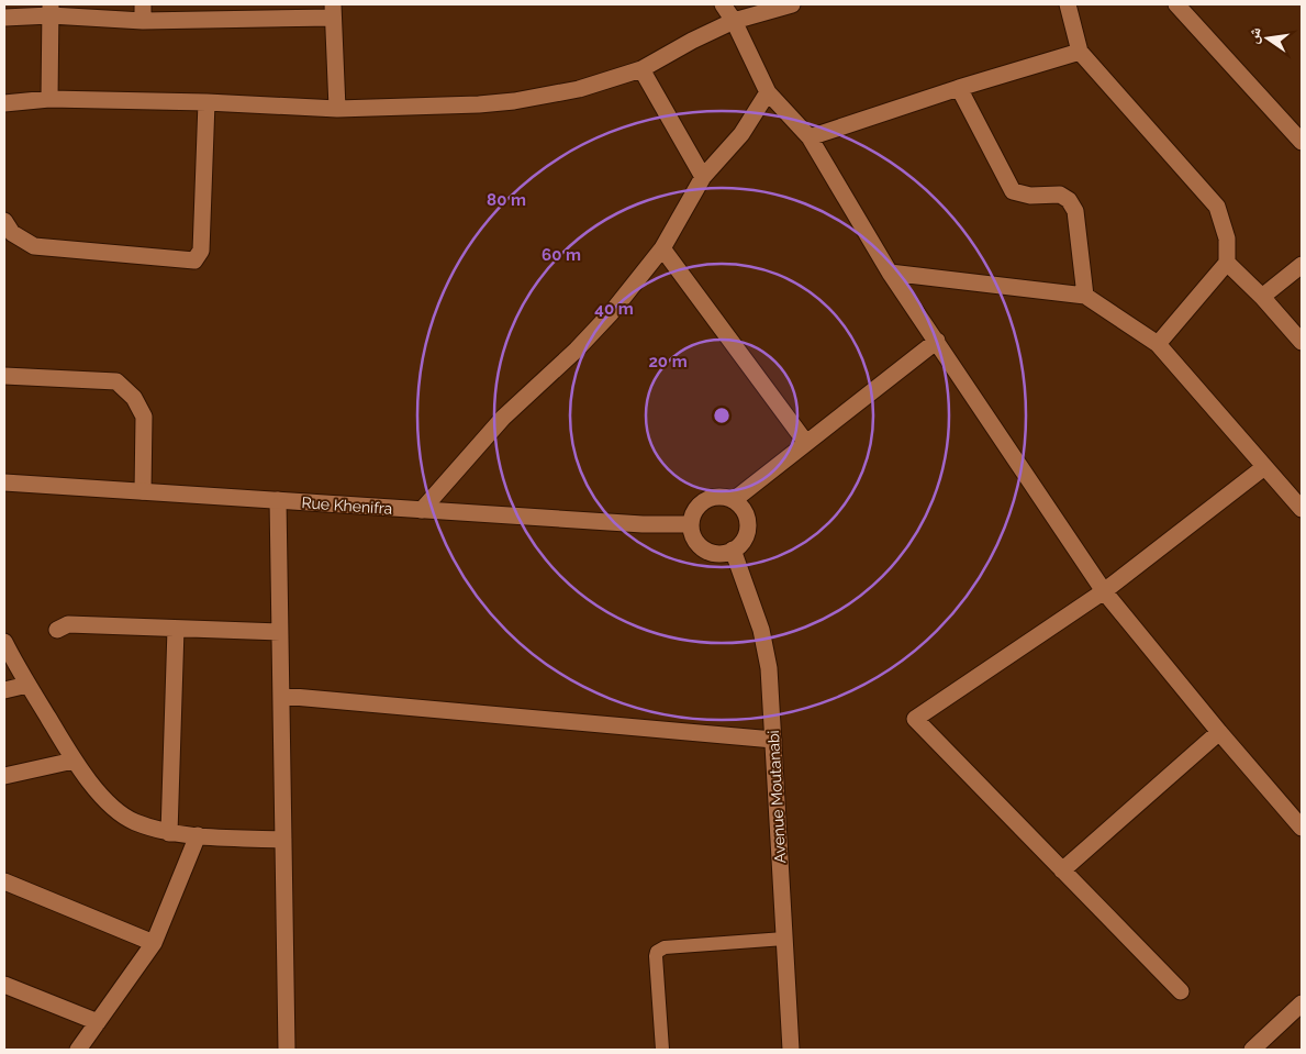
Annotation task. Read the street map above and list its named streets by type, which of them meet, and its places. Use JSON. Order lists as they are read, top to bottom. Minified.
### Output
{"streets":{"street":["Rue Khenifra","Avenue Moutanabi"]},"crossings":[["Rue Khenifra","Avenue Moutanabi"]],"north":"left","rings":["80 m","60 m","40 m","20 m"]}
